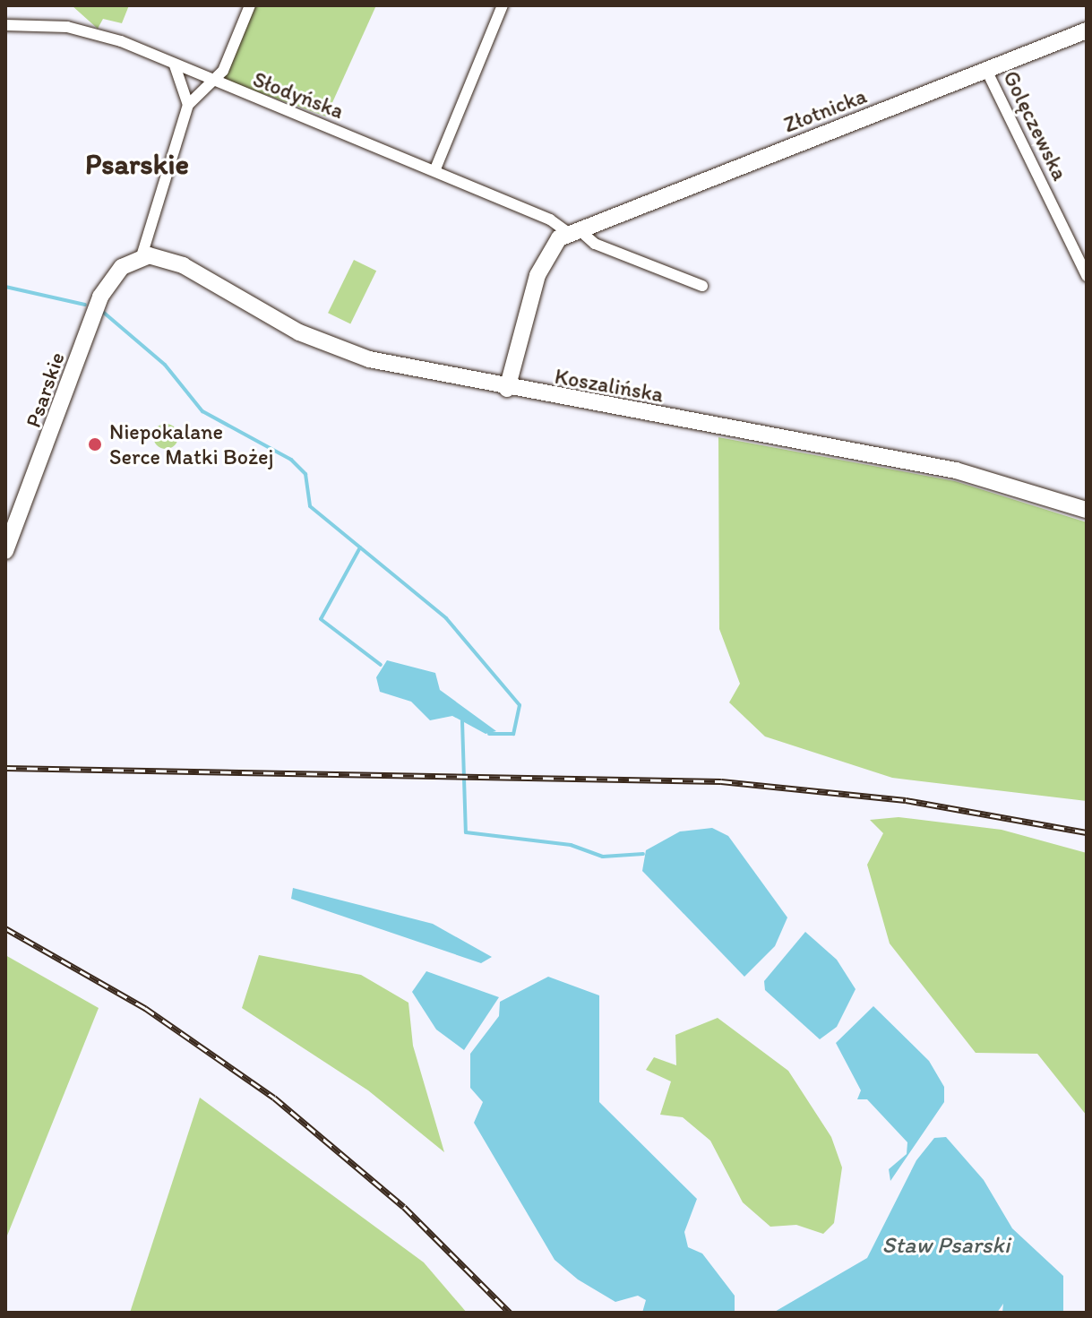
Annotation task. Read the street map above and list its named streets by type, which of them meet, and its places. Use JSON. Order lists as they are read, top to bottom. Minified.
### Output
{"streets":{"street":["Słodyńska","Złotnicka","Golęczewska","Koszalińska","Psarskie"]},"crossings":[["Słodyńska","Złotnicka"],["Złotnicka","Golęczewska"],["Złotnicka","Koszalińska"],["Koszalińska","Psarskie"]],"districts":["Psarskie"],"water":["Staw Psarski"],"places":["Niepokalane Serce Matki Bożej"]}
